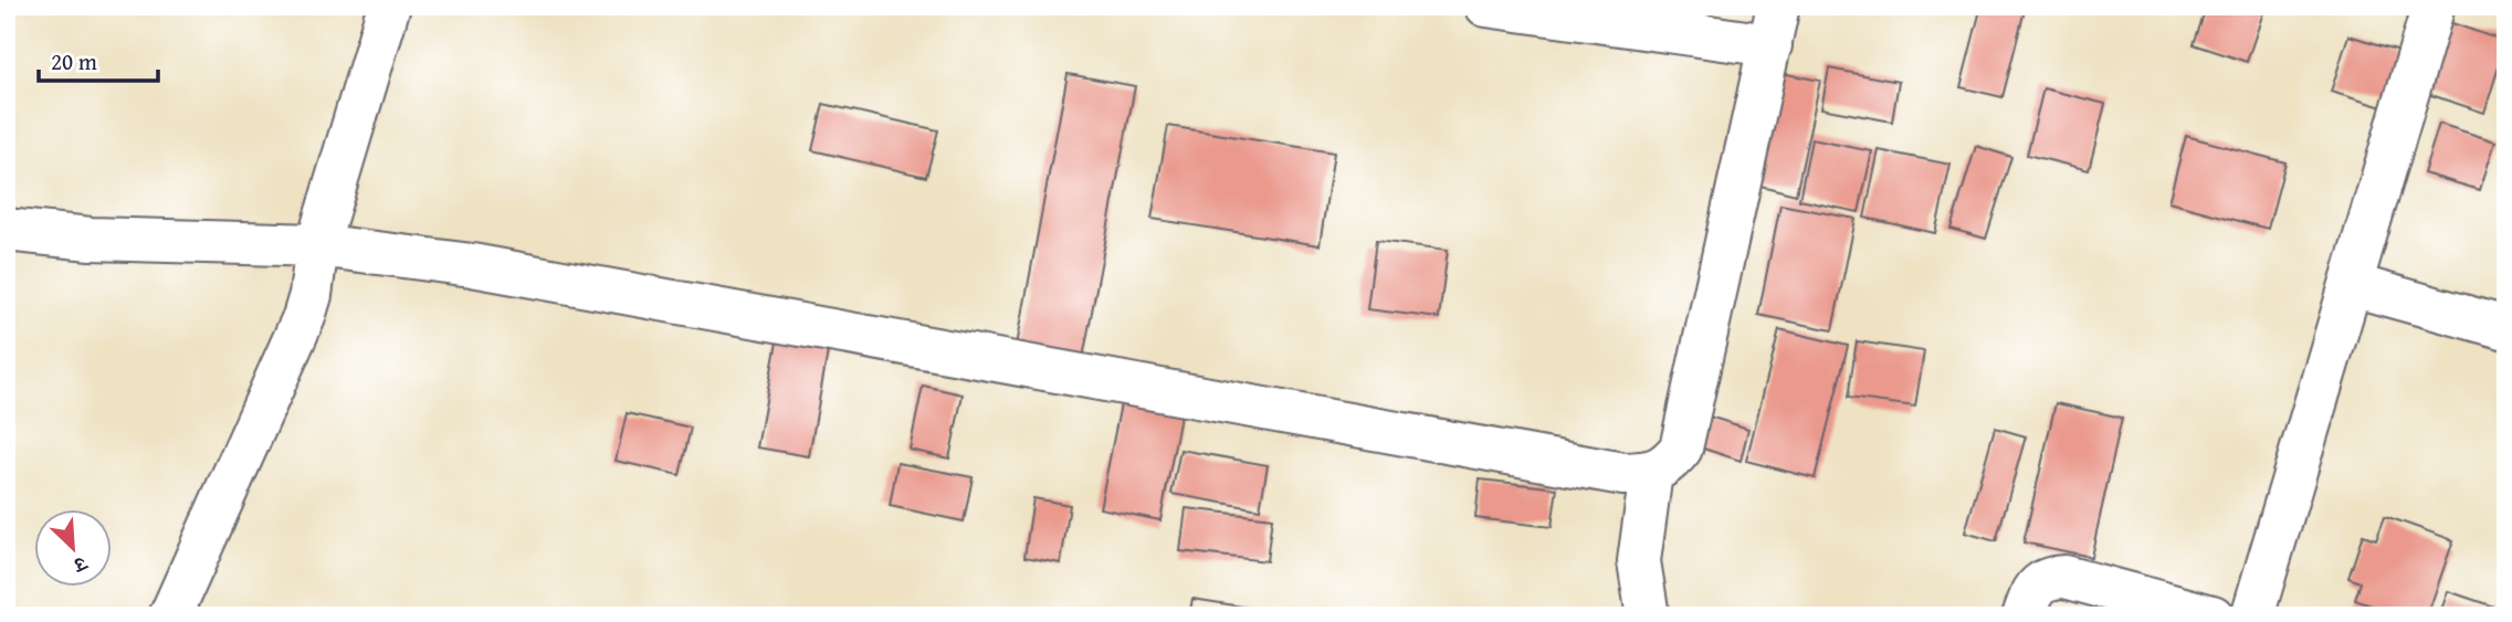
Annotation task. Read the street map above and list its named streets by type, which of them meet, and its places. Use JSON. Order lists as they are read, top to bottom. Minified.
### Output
{"scale_bar":"20 m","north":"bottom right"}
